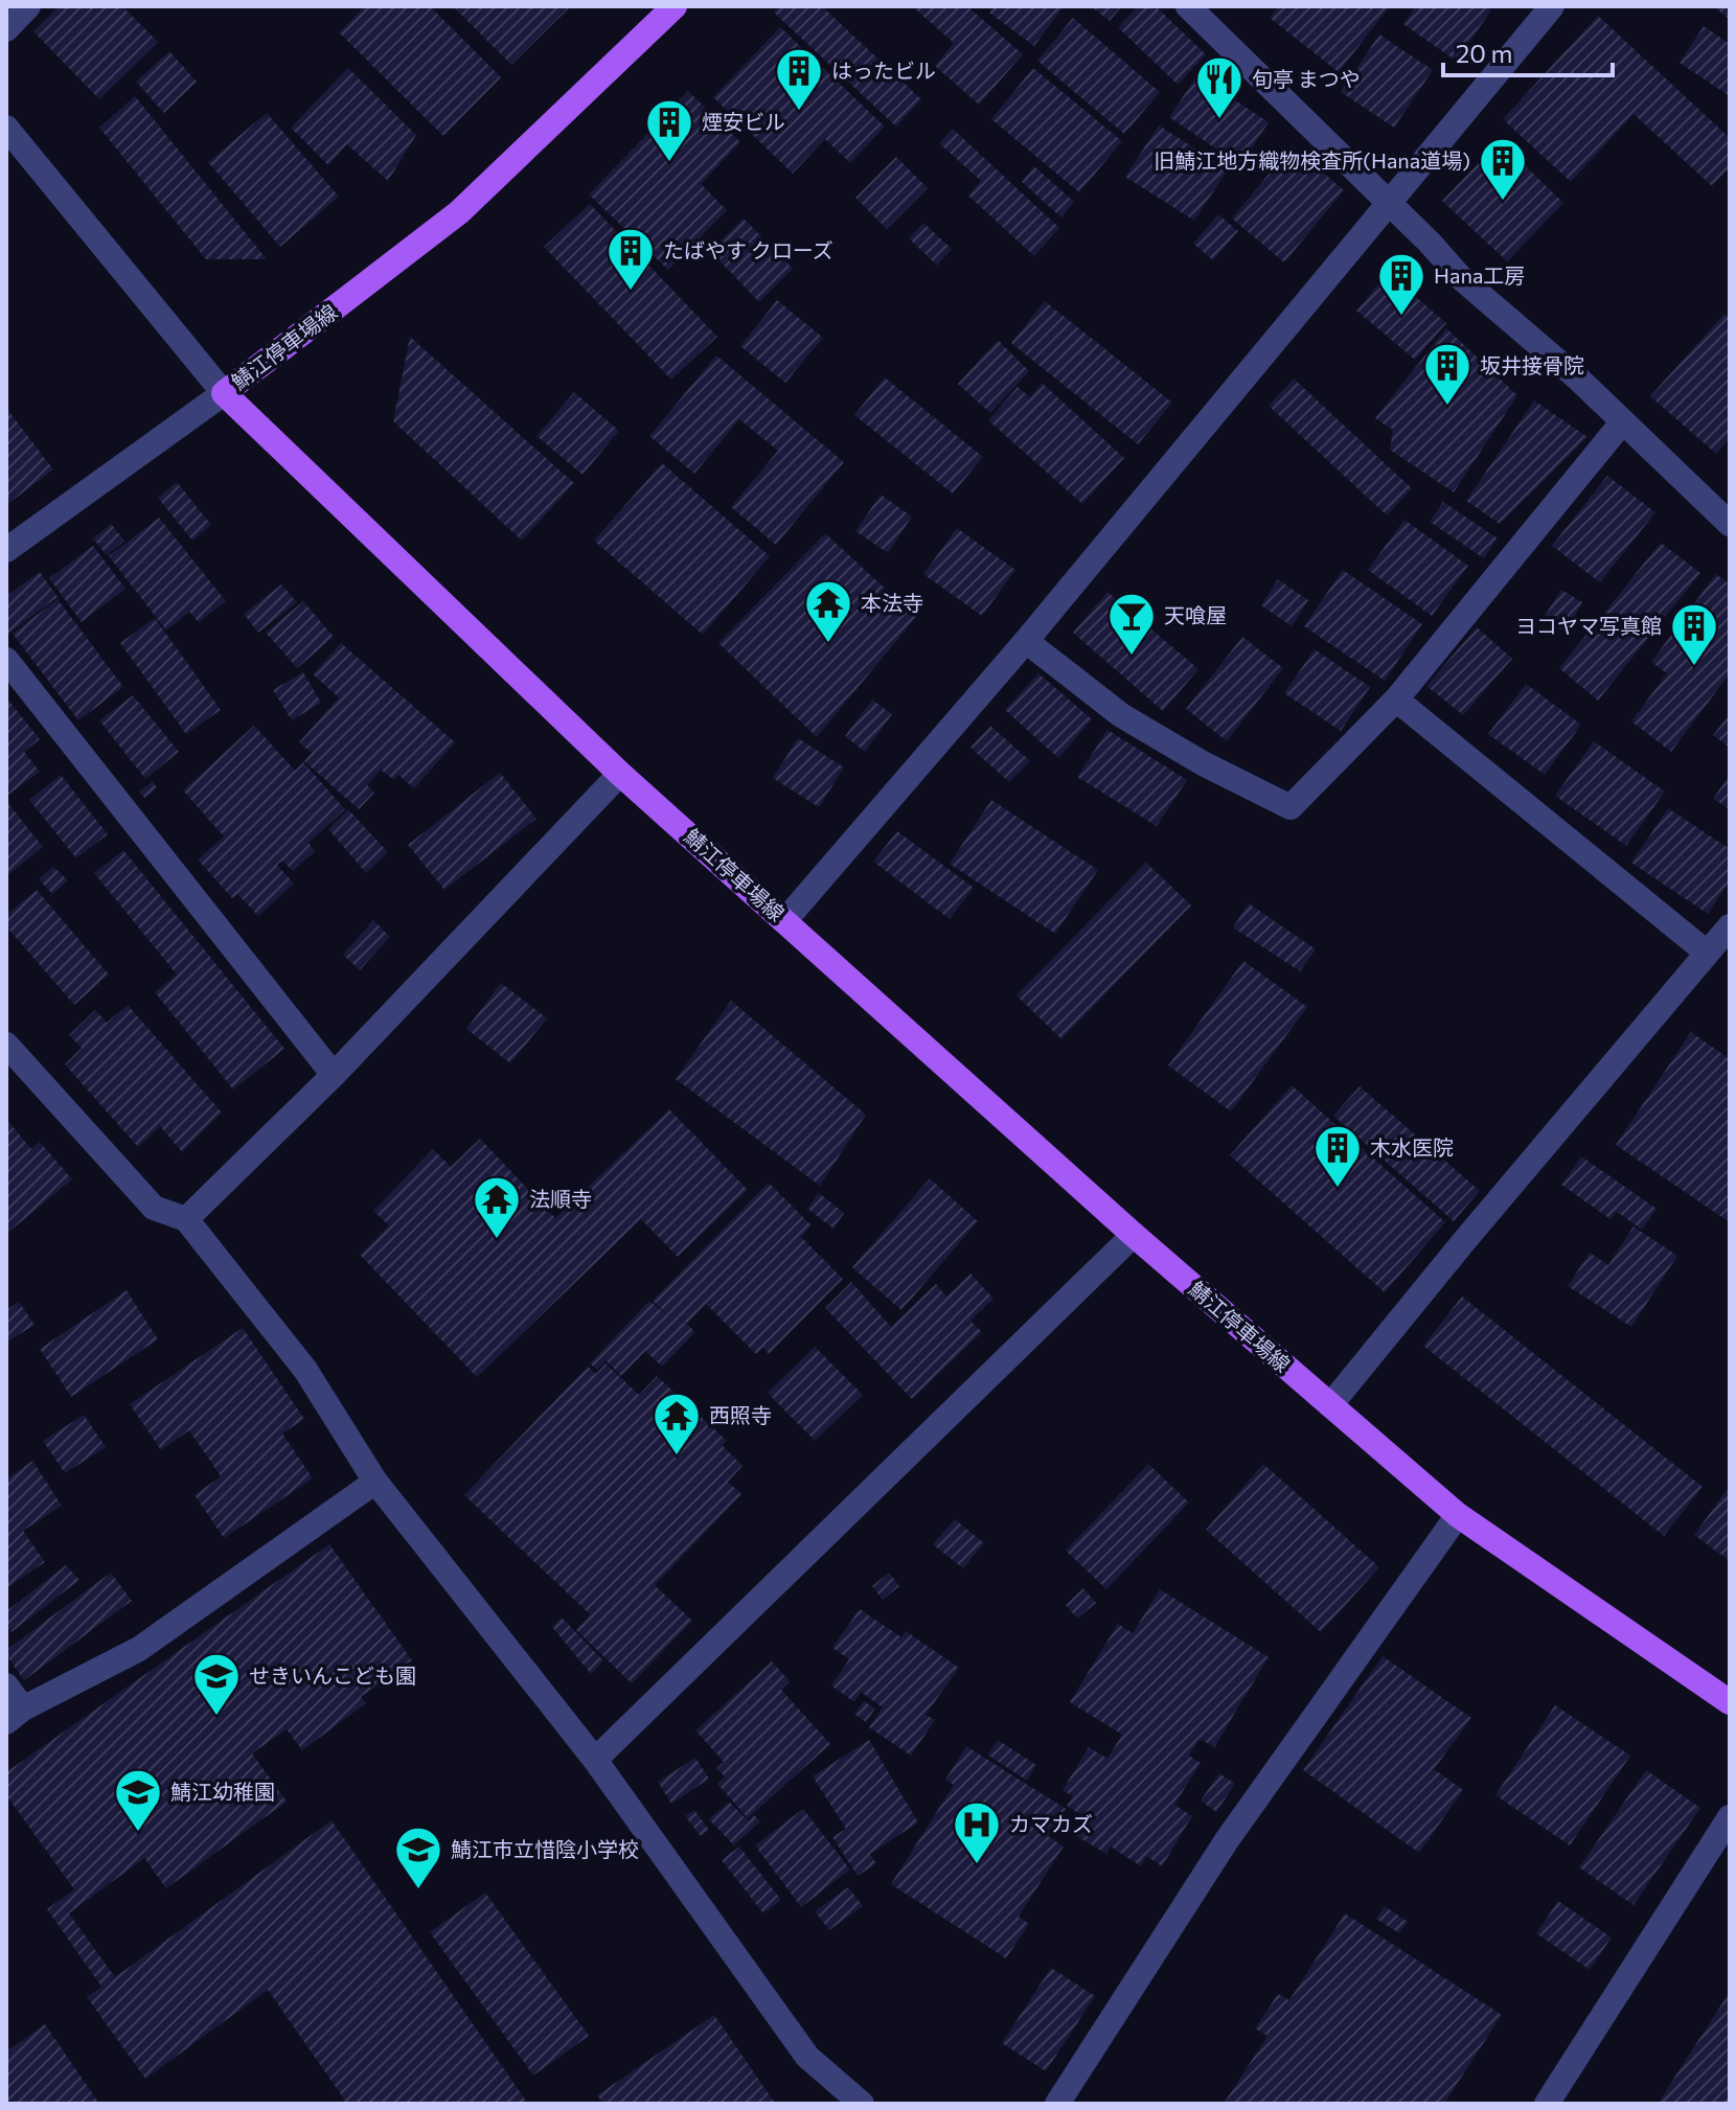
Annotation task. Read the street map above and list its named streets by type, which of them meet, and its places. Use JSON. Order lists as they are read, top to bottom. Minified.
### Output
{"streets":{"main road":["鯖江停車場線"]},"places":{"building":["はったビル","煙安ビル","旧鯖江地方織物検査所(Hana道場)","たばやす クローズ","Hana工房","坂井接骨院","ヨコヤマ写真館","木水医院"],"restaurant":["旬亭 まつや"],"temple":["本法寺","法順寺","西照寺"],"bar":["天喰屋"],"school or university":["せきいんこども園","鯖江幼稚園","鯖江市立惜陰小学校"],"hospital":["カマカズ"]},"scale_bar":"20 m"}
